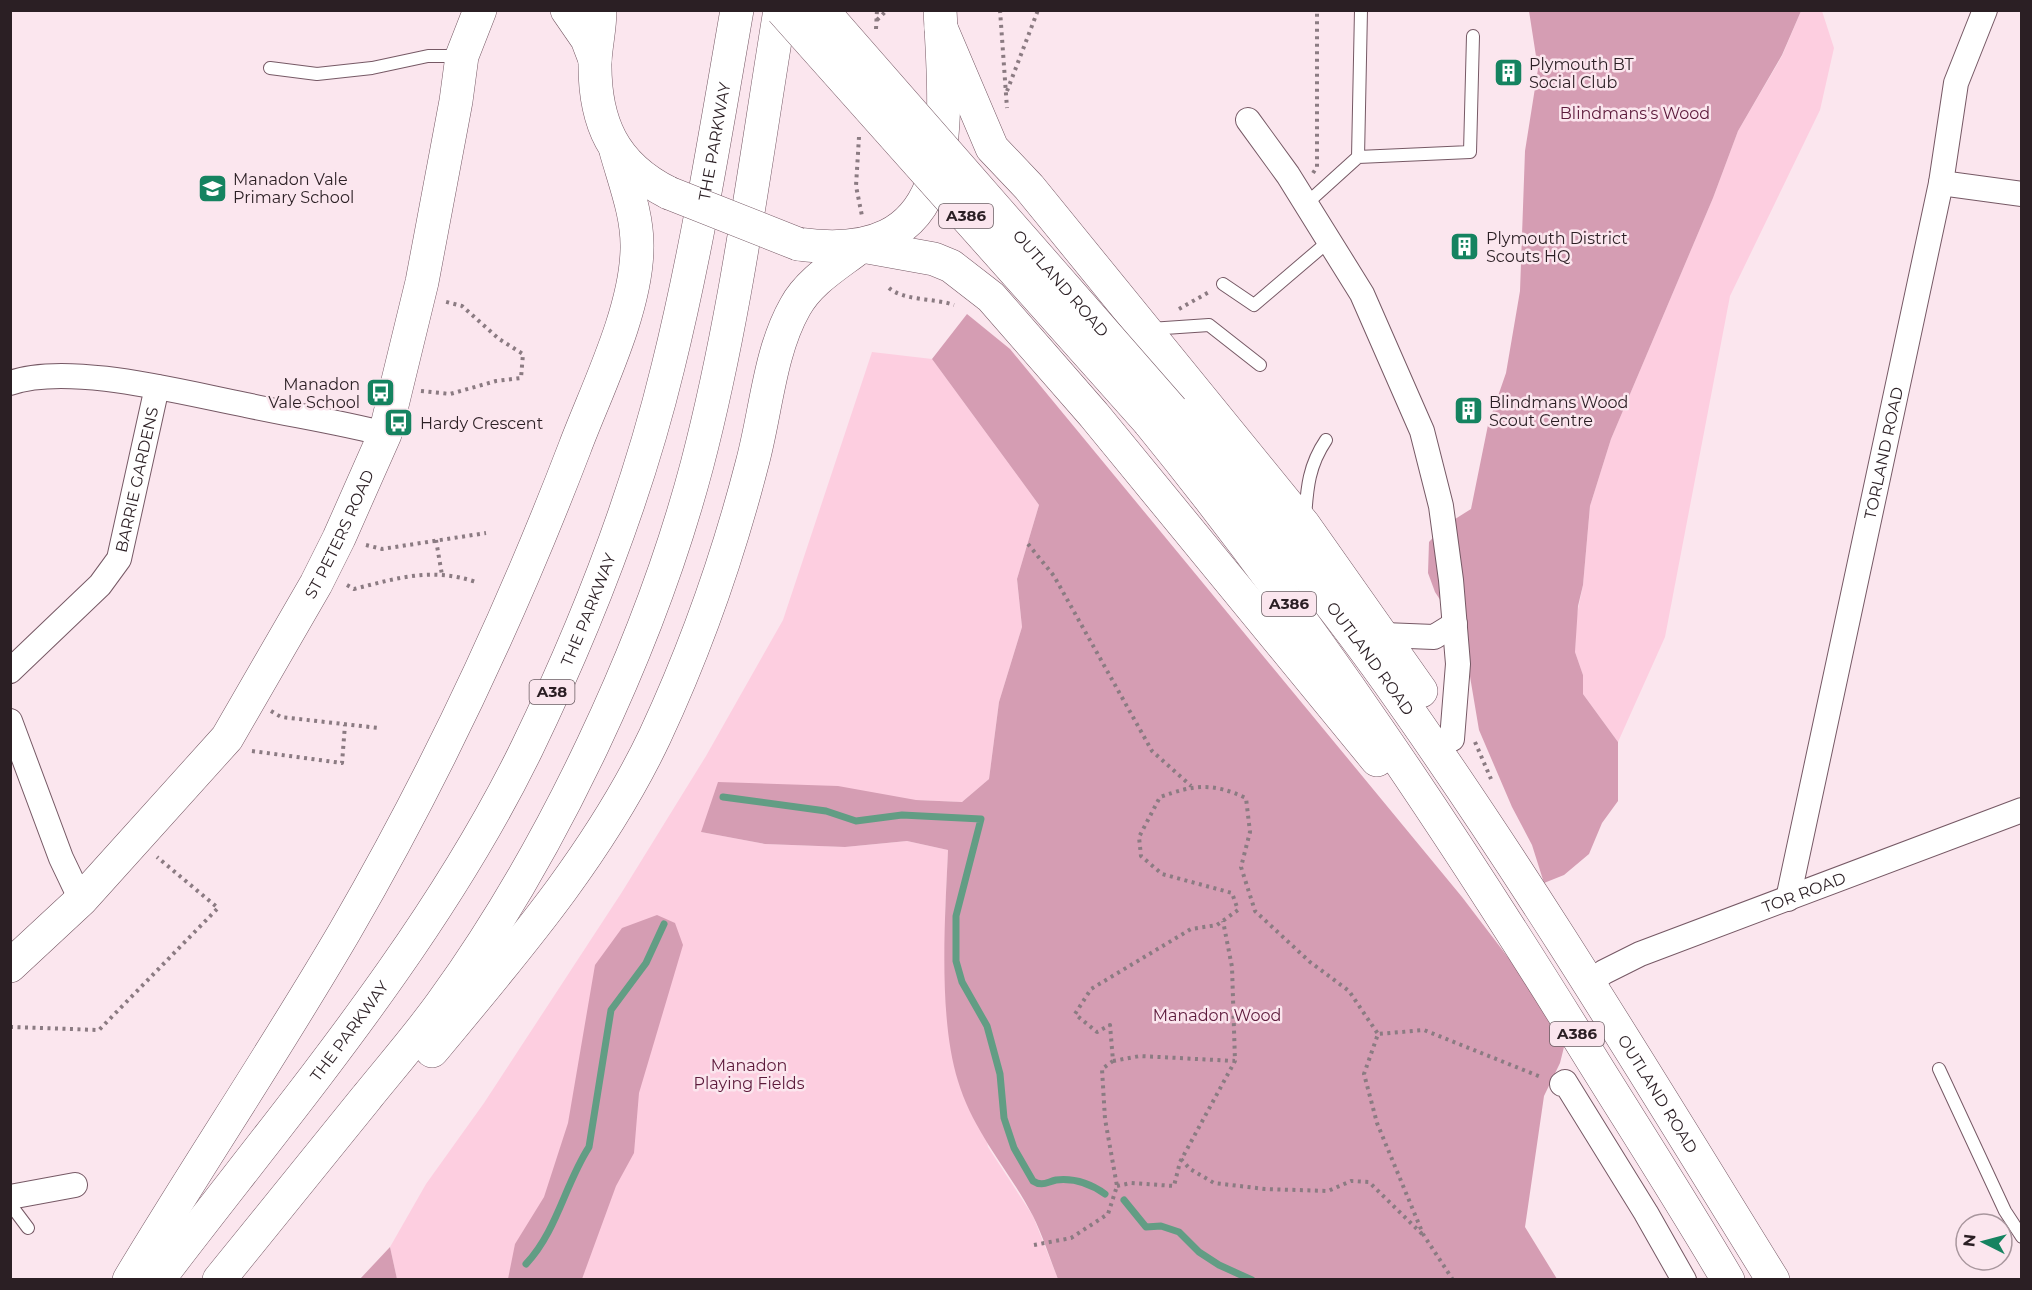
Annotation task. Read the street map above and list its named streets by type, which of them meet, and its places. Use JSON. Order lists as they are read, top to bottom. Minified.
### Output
{"streets":{"main road":["THE PARKWAY","A386","OUTLAND ROAD","ST PETERS ROAD","A38"],"street":["TORLAND ROAD","BARRIE GARDENS","TOR ROAD"]},"crossings":[["OUTLAND ROAD","TOR ROAD"],["TORLAND ROAD","TOR ROAD"]],"parks":["Blindmans's Wood","Manadon Wood","Manadon Playing Fields"],"places":{"building":["Plymouth BT Social Club","Plymouth District Scouts HQ","Blindmans Wood Scout Centre"],"school or university":["Manadon Vale Primary School"],"bus stop":["Manadon Vale School","Hardy Crescent"]},"north":"left"}
